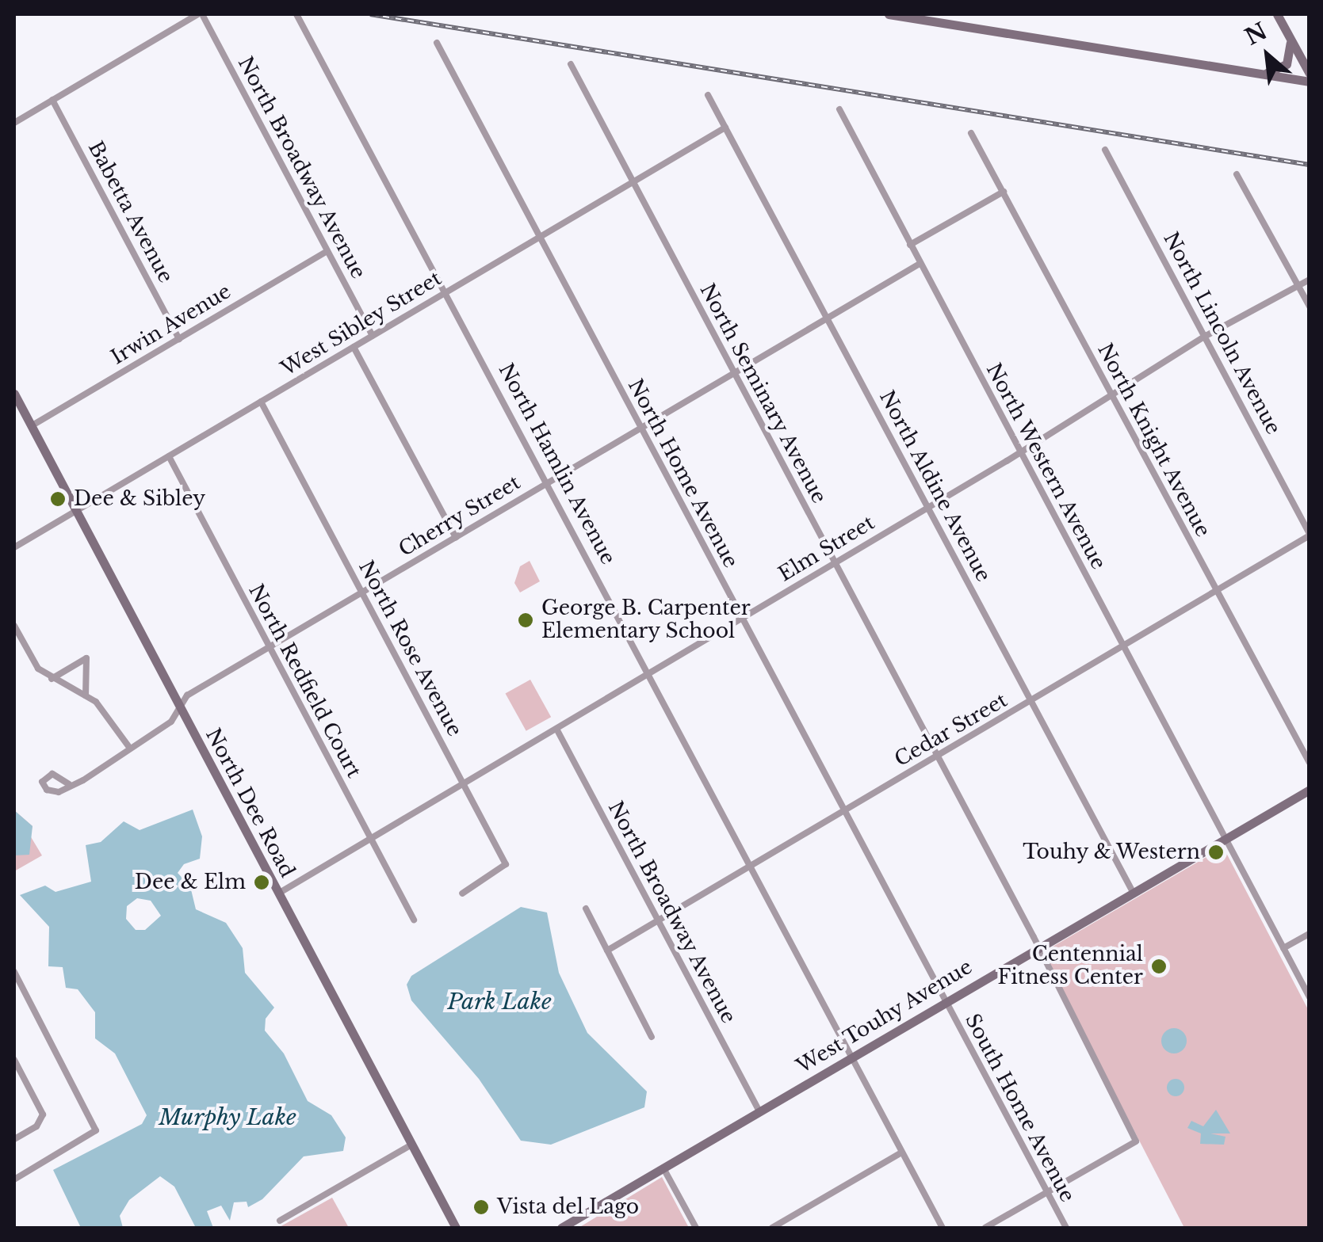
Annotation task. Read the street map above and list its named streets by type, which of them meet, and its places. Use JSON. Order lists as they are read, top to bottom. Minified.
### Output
{"streets":{"main road":["North Dee Road","West Touhy Avenue"],"street":["North Broadway Avenue","Babetta Avenue","West Sibley Street","Irwin Avenue","North Lincoln Avenue","North Seminary Avenue","North Knight Avenue","North Hamlin Avenue","North Western Avenue","North Home Avenue","North Aldine Avenue","Cherry Street","Elm Street","North Rose Avenue","North Redfield Court","Cedar Street","South Home Avenue"]},"crossings":[["North Broadway Avenue","West Sibley Street"],["North Broadway Avenue","Irwin Avenue"],["North Broadway Avenue","Elm Street"],["North Broadway Avenue","Cedar Street"],["North Broadway Avenue","West Touhy Avenue"],["Babetta Avenue","Irwin Avenue"],["West Sibley Street","North Seminary Avenue"],["West Sibley Street","North Hamlin Avenue"],["West Sibley Street","North Home Avenue"],["West Sibley Street","North Aldine Avenue"],["West Sibley Street","North Rose Avenue"],["West Sibley Street","North Redfield Court"],["West Sibley Street","North Dee Road"],["Irwin Avenue","North Dee Road"],["North Lincoln Avenue","Elm Street"],["North Lincoln Avenue","Cedar Street"],["North Seminary Avenue","Cherry Street"],["North Seminary Avenue","Elm Street"],["North Seminary Avenue","Cedar Street"],["North Seminary Avenue","West Touhy Avenue"],["North Seminary Avenue","South Home Avenue"],["North Knight Avenue","Elm Street"],["North Knight Avenue","Cedar Street"],["North Hamlin Avenue","Cherry Street"],["North Hamlin Avenue","Elm Street"],["North Hamlin Avenue","Cedar Street"],["North Hamlin Avenue","West Touhy Avenue"],["North Western Avenue","Cherry Street"],["North Western Avenue","Elm Street"],["North Western Avenue","Cedar Street"],["North Western Avenue","West Touhy Avenue"],["North Home Avenue","Cherry Street"],["North Home Avenue","Elm Street"],["North Home Avenue","Cedar Street"],["North Home Avenue","West Touhy Avenue"],["North Home Avenue","South Home Avenue"],["North Aldine Avenue","Cherry Street"],["North Aldine Avenue","Elm Street"],["North Aldine Avenue","Cedar Street"],["North Aldine Avenue","West Touhy Avenue"],["Cherry Street","North Rose Avenue"],["Cherry Street","North Redfield Court"],["Cherry Street","North Dee Road"],["Elm Street","North Rose Avenue"],["Elm Street","North Redfield Court"],["Elm Street","North Dee Road"],["West Touhy Avenue","South Home Avenue"]],"water":["Park Lake","Murphy Lake"],"places":["Dee & Sibley","George B. Carpenter Elementary School","Touhy & Western","Dee & Elm","Centennial Fitness Center","Vista del Lago"],"north":"top left"}
